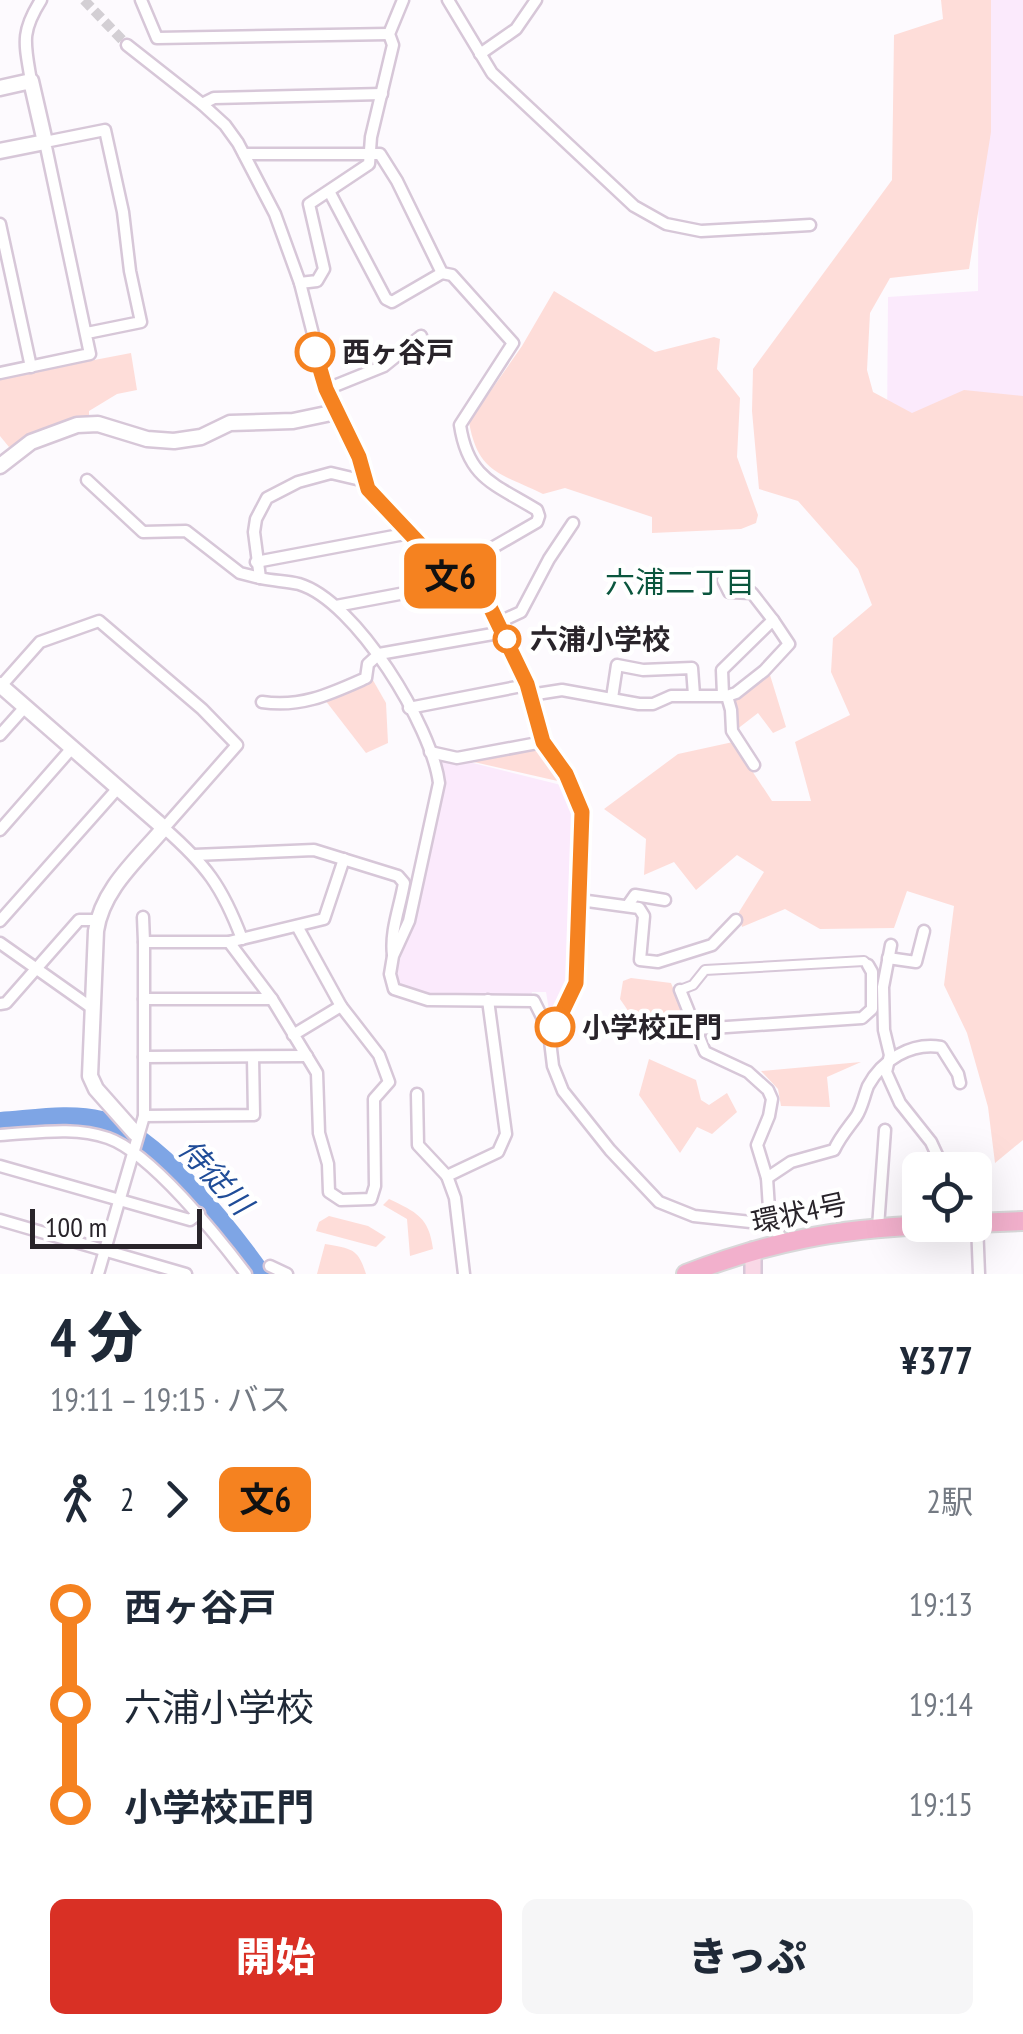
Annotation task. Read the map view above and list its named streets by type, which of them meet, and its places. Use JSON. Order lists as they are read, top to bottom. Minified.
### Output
{"streets":{"main road":["環状4号"]},"districts":["六浦二丁目"],"water":["侍従川"],"places":["西ヶ谷戸","六浦小学校","小学校正門"],"lines":["bus line 文6"],"scale_bar":"100 m","page":{"on_map":"文6","scale":"100 m","heading":["4 分","19:11 – 19:15 · バス","¥377"],"legs":["2","文6","2駅"],"list":[{"name":"西ヶ谷戸","value":"19:13"},{"name":"六浦小学校","value":"19:14"},{"name":"小学校正門","value":"19:15"}],"buttons":["開始","きっぷ"]}}
